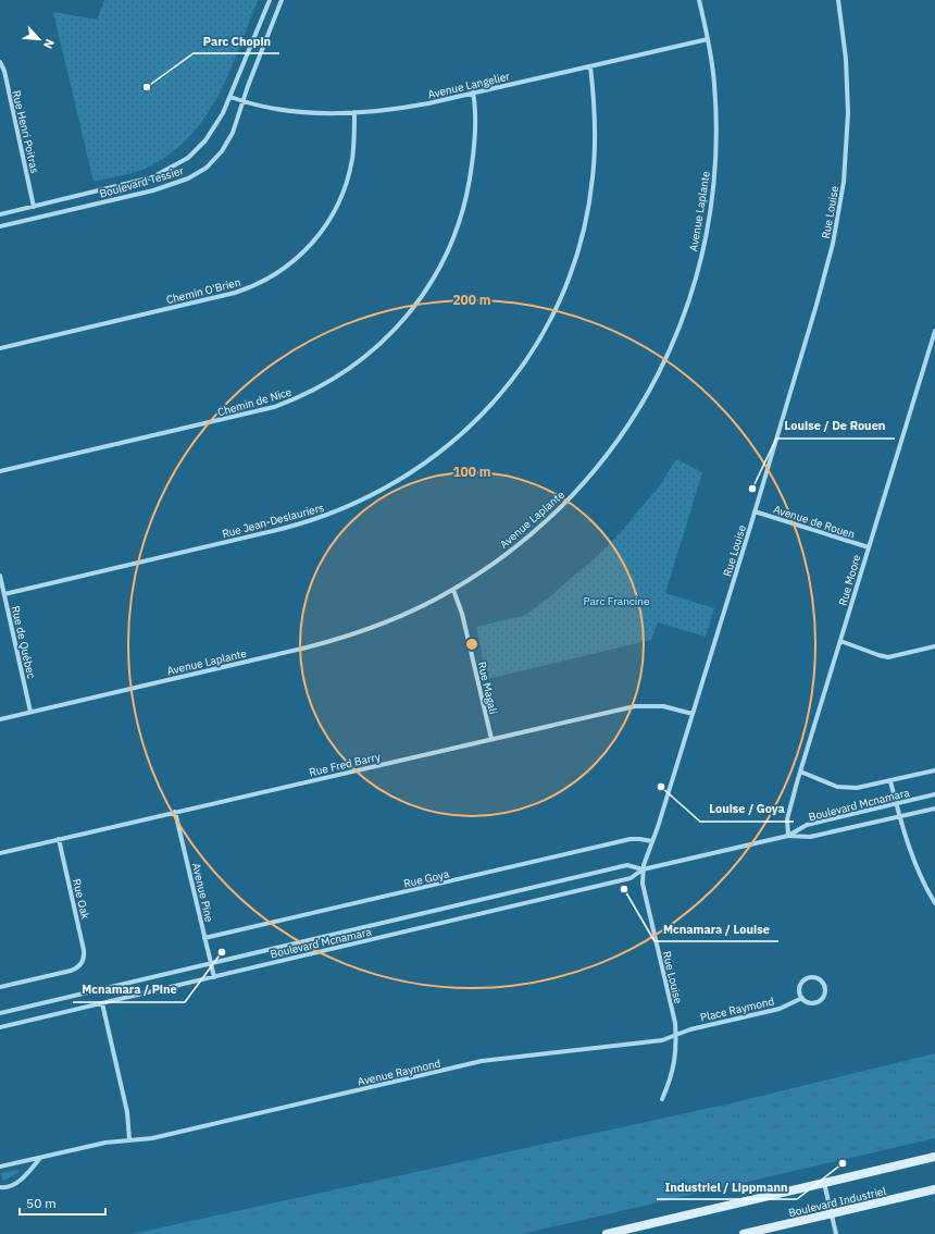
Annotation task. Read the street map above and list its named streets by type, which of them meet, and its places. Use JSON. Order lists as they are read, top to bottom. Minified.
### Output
{"streets":{"street":["Avenue Langelier","Rue Henri Poitras","Boulevard Tessier","Avenue Laplante","Rue Louise","Chemin O'Brien","Chemin de Nice","Rue Jean-Deslauriers","Avenue de Rouen","Rue Moore","Rue de Québec","Rue Magali","Rue Fred Barry","Boulevard Mcnamara","Rue Goya","Avenue Pine","Rue Oak","Place Raymond","Avenue Raymond","Boulevard Industriel"]},"crossings":[["Avenue Langelier","Boulevard Tessier"],["Avenue Langelier","Avenue Laplante"],["Avenue Langelier","Chemin O'Brien"],["Avenue Langelier","Chemin de Nice"],["Avenue Langelier","Rue Jean-Deslauriers"],["Rue Henri Poitras","Boulevard Tessier"],["Avenue Laplante","Rue de Québec"],["Avenue Laplante","Rue Magali"],["Rue Louise","Avenue de Rouen"],["Rue Louise","Rue Fred Barry"],["Rue Louise","Boulevard Mcnamara"],["Rue Louise","Rue Goya"],["Rue Louise","Place Raymond"],["Rue Louise","Avenue Raymond"],["Rue Jean-Deslauriers","Rue de Québec"],["Avenue de Rouen","Rue Moore"],["Rue Moore","Boulevard Mcnamara"],["Rue Magali","Rue Fred Barry"],["Rue Fred Barry","Avenue Pine"],["Rue Fred Barry","Rue Oak"],["Boulevard Mcnamara","Avenue Pine"],["Rue Goya","Avenue Pine"],["Place Raymond","Avenue Raymond"]],"parks":["Parc Francine"],"places":["Parc Chopin","Louise / De Rouen","Louise / Goya","Mcnamara / Louise","Mcnamara / Pine","Industriel / Lippmann"],"scale_bar":"50 m","north":"bottom right","rings":["200 m","100 m"]}
